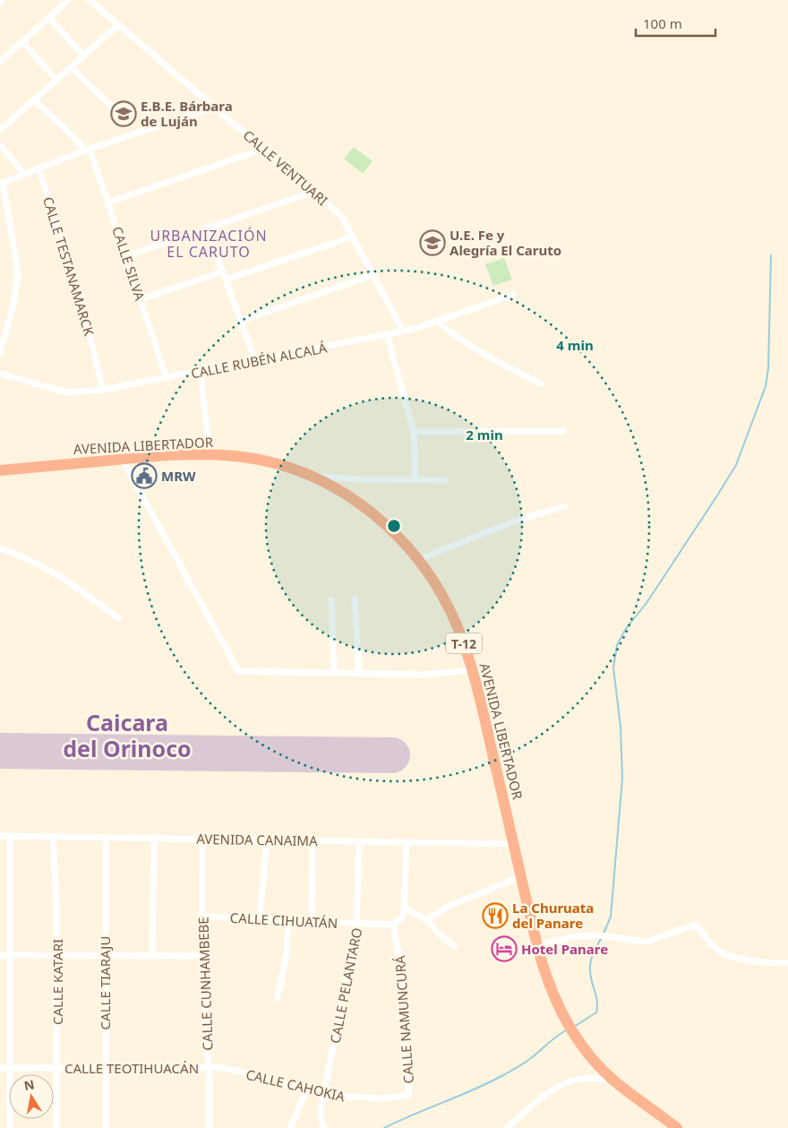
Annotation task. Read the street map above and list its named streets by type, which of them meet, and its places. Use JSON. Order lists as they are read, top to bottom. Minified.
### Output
{"streets":{"highway":["AVENIDA LIBERTADOR","T-12"],"street":["CALLE VENTUARI","CALLE SILVA","CALLE TESTANAMARCK","CALLE RUBÉN ALCALÁ","AVENIDA CANAIMA","CALLE CIHUATÁN","CALLE KATARI","CALLE TIARAJU","CALLE CUNHAMBEBE","CALLE PELANTARO","CALLE NAMUNCURÁ","CALLE TEOTIHUACÁN","CALLE CAHOKIA"]},"crossings":[["CALLE VENTUARI","CALLE RUBÉN ALCALÁ"],["CALLE SILVA","CALLE RUBÉN ALCALÁ"],["CALLE TESTANAMARCK","CALLE RUBÉN ALCALÁ"],["AVENIDA LIBERTADOR","AVENIDA CANAIMA"],["AVENIDA CANAIMA","CALLE KATARI"],["AVENIDA CANAIMA","CALLE TIARAJU"],["AVENIDA CANAIMA","CALLE CUNHAMBEBE"],["AVENIDA CANAIMA","CALLE PELANTARO"],["CALLE CIHUATÁN","CALLE CUNHAMBEBE"],["CALLE CIHUATÁN","CALLE PELANTARO"],["CALLE CIHUATÁN","CALLE NAMUNCURÁ"],["CALLE KATARI","CALLE TEOTIHUACÁN"],["CALLE TIARAJU","CALLE TEOTIHUACÁN"],["CALLE CUNHAMBEBE","CALLE TEOTIHUACÁN"],["CALLE CUNHAMBEBE","CALLE CAHOKIA"],["CALLE PELANTARO","CALLE CAHOKIA"],["CALLE NAMUNCURÁ","CALLE CAHOKIA"],["CALLE TEOTIHUACÁN","CALLE CAHOKIA"]],"districts":["URBANIZACIÓN EL CARUTO","Caicara del Orinoco"],"places":{"school or university":["E.B.E. Bárbara de Luján","U.E. Fe y Alegría El Caruto"],"public building":["MRW"],"restaurant":["La Churuata del Panare"],"hotel":["Hotel Panare"]},"scale_bar":"100 m","north":"top","rings":["4 min","2 min"]}
